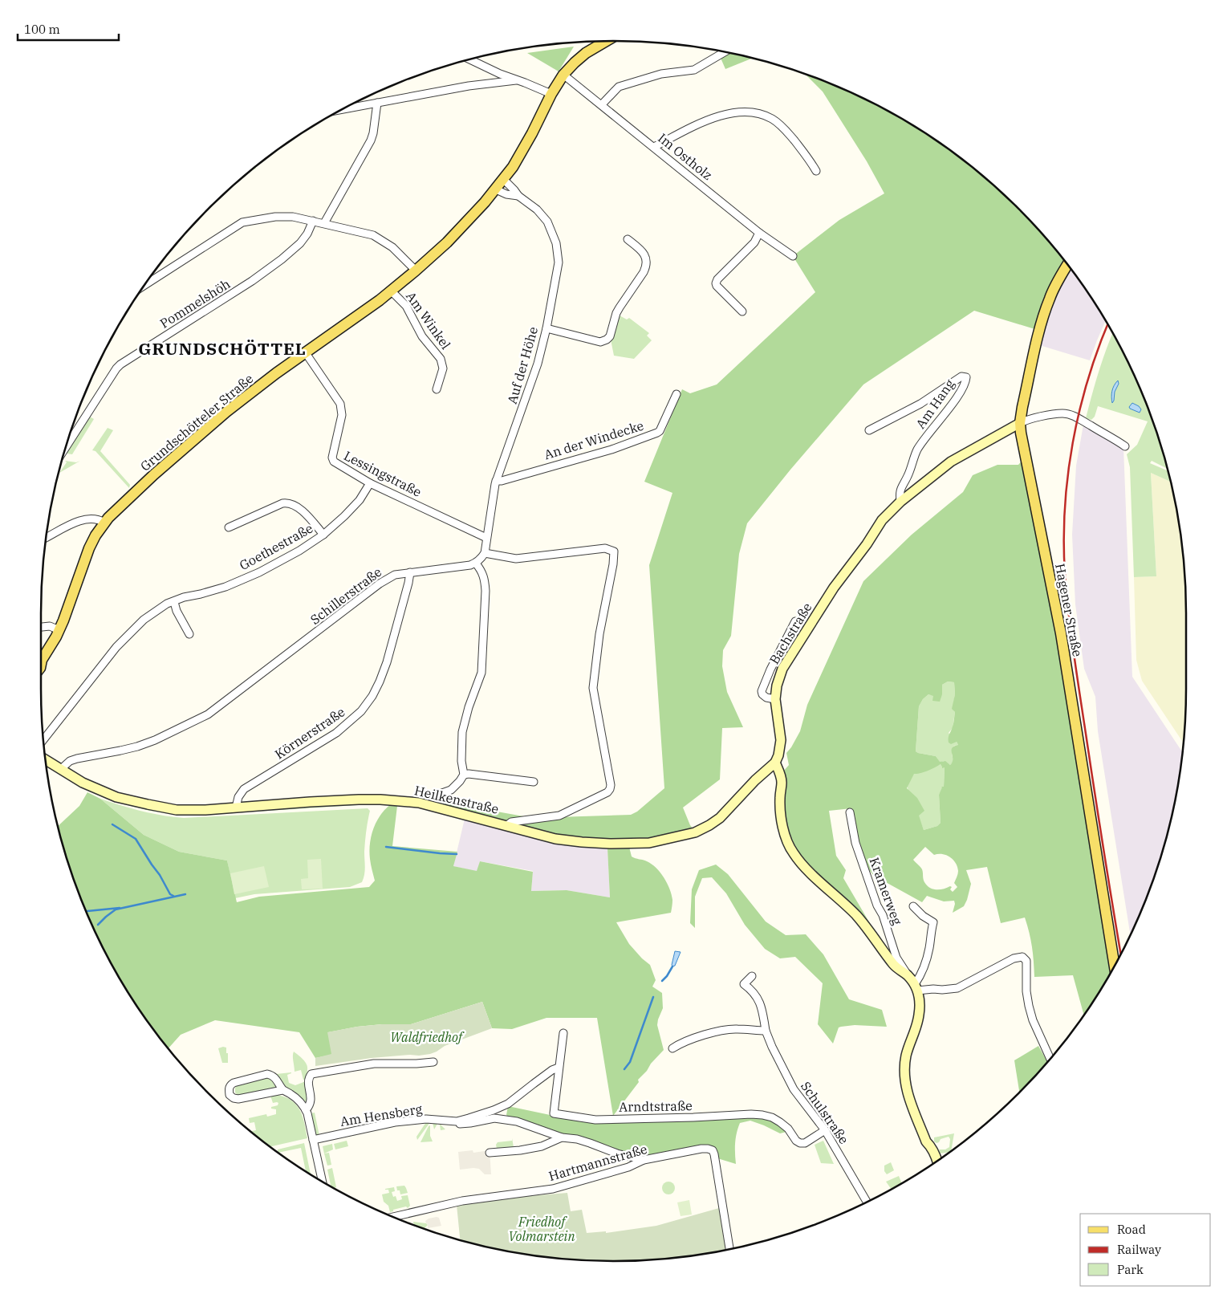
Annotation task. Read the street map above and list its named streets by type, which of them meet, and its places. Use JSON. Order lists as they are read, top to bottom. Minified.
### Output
{"streets":{"main road":["Grundschötteler Straße","Hagener Straße"],"street":["Im Ostholz","Pommelshöh","Am Winkel","Auf der Höhe","Am Hang","An der Windecke","Lessingstraße","Goethestraße","Schillerstraße","Bachstraße","Körnerstraße","Heilkenstraße","Kramerweg","Arndtstraße","Schulstraße","Am Hensberg","Hartmannstraße"]},"crossings":[["Im Ostholz","Grundschötteler Straße"],["Am Winkel","Grundschötteler Straße"],["Auf der Höhe","Grundschötteler Straße"],["Auf der Höhe","An der Windecke"],["Auf der Höhe","Lessingstraße"],["Am Hang","Bachstraße"],["Grundschötteler Straße","Lessingstraße"],["Lessingstraße","Goethestraße"],["Schillerstraße","Körnerstraße"],["Schillerstraße","Heilkenstraße"],["Hagener Straße","Bachstraße"],["Bachstraße","Heilkenstraße"],["Körnerstraße","Heilkenstraße"],["Arndtstraße","Schulstraße"],["Arndtstraße","Am Hensberg"]],"districts":["GRUNDSCHÖTTEL"],"parks":["Waldfriedhof","Friedhof Volmarstein"],"legend":["Road","Railway","Park"],"scale_bar":"100 m"}
